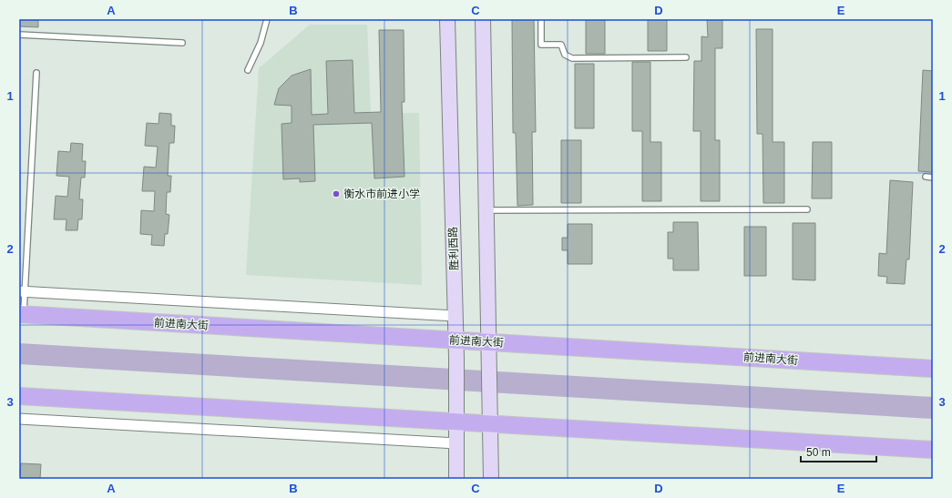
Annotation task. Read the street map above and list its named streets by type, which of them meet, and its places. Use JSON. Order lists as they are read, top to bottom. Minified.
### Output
{"streets":{"main road":["胜利西路","前进南大街"]},"crossings":[["胜利西路","前进南大街"]],"places":["衡水市前进小学"],"scale_bar":"50 m","grid":{"columns":["A","B","C","D","E"],"rows":["1","2","3"]}}
